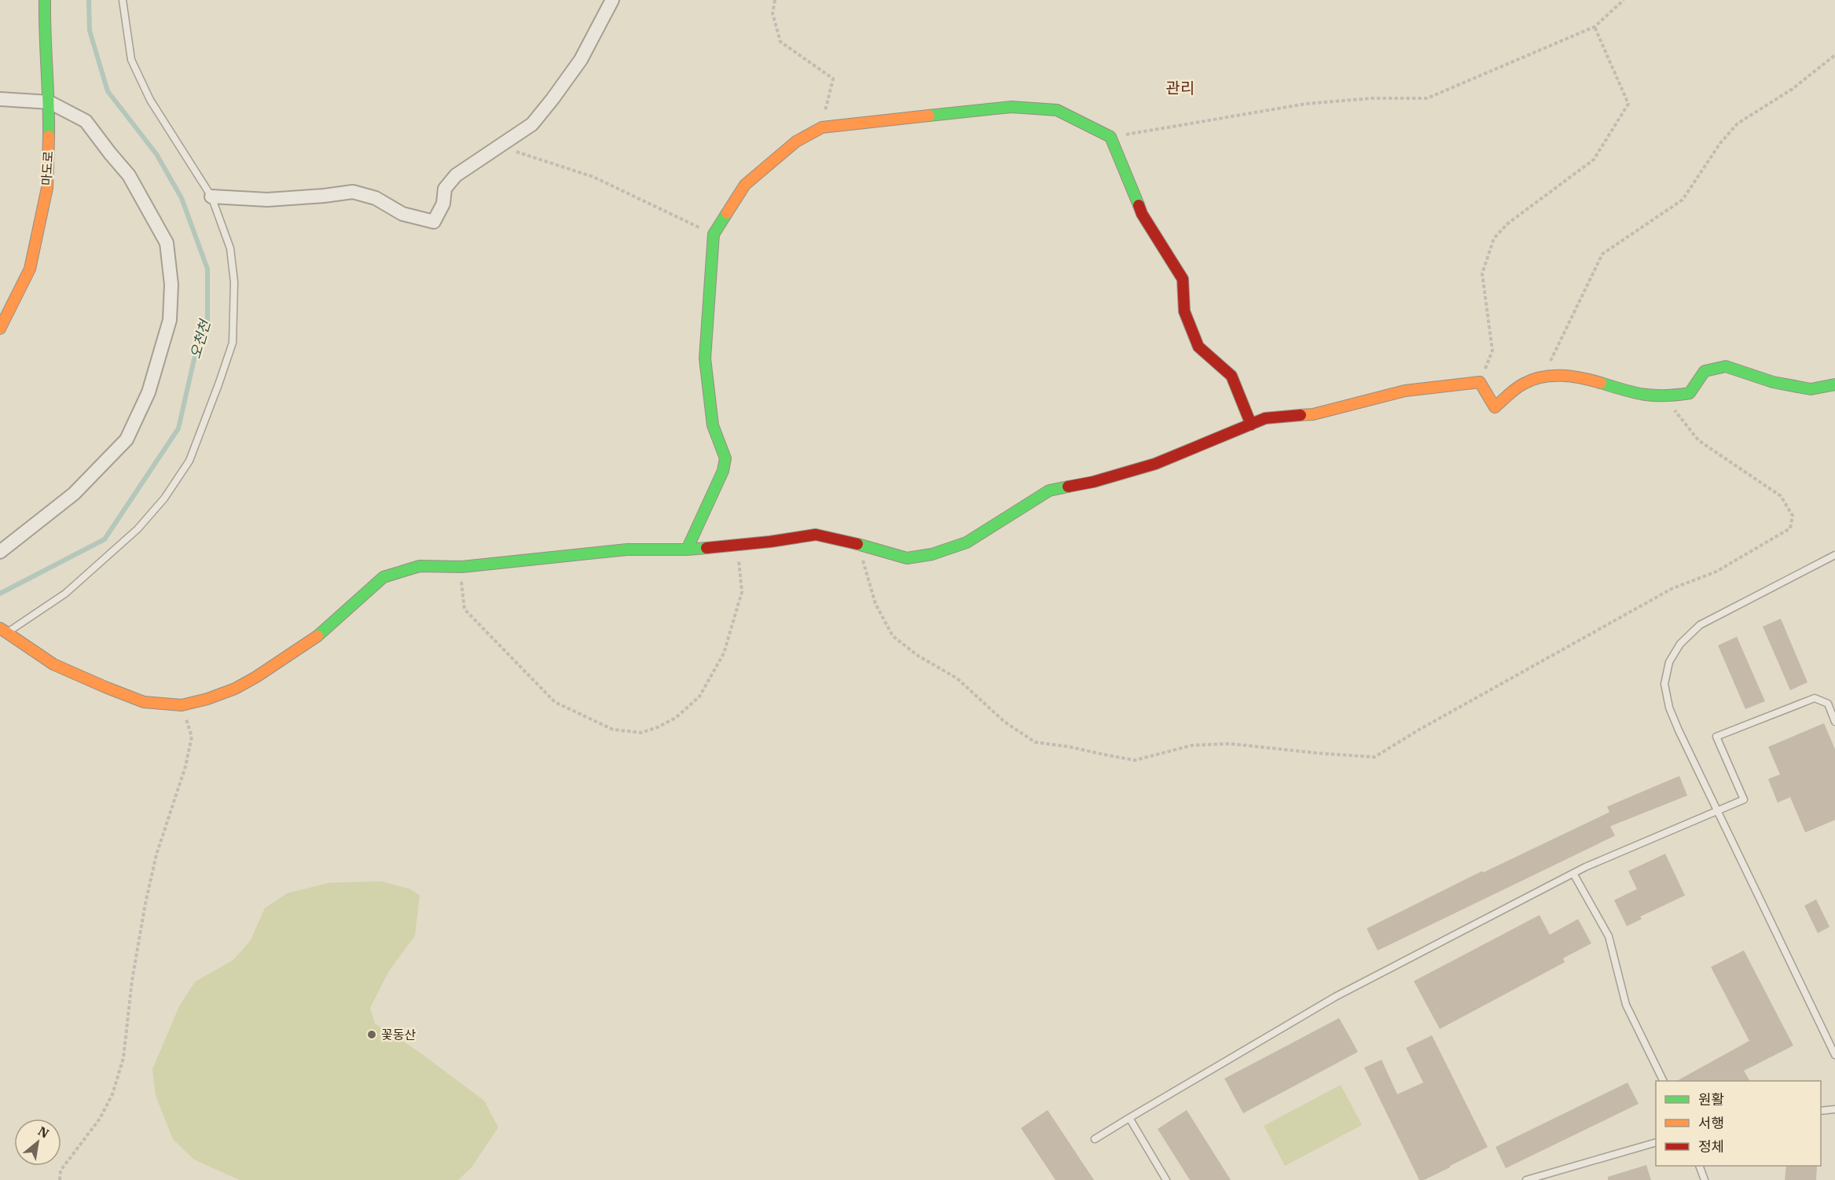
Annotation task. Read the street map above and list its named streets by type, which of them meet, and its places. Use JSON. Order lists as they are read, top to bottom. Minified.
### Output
{"streets":{"street":["마도로"]},"districts":["관리"],"water":["오천천"],"places":["꽃동산"],"legend":["원활","서행","정체"],"north":"top right"}
